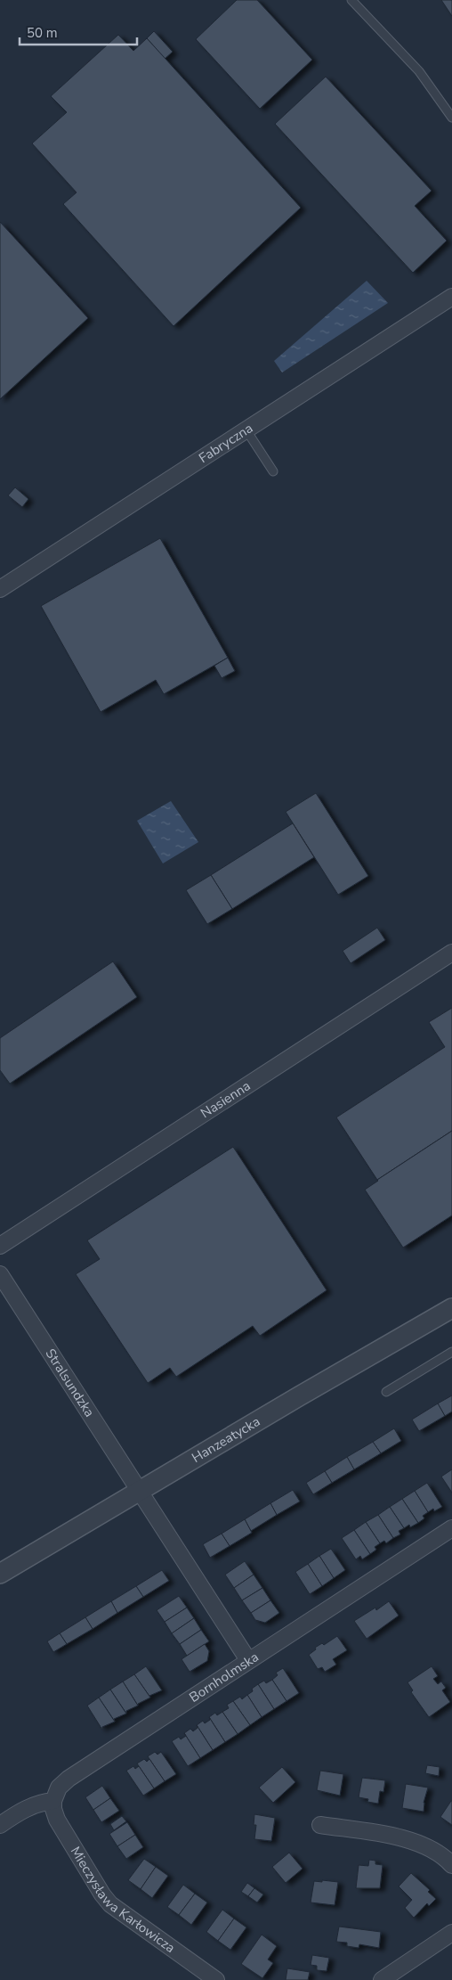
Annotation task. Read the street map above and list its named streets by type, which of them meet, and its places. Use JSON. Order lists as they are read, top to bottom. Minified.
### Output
{"streets":{"street":["Fabryczna","Nasienna","Stralsundzka","Hanzeatycka","Bornholmska","Mieczysława Karłowicza"]},"crossings":[["Stralsundzka","Hanzeatycka"],["Stralsundzka","Bornholmska"],["Bornholmska","Mieczysława Karłowicza"]],"scale_bar":"50 m"}
